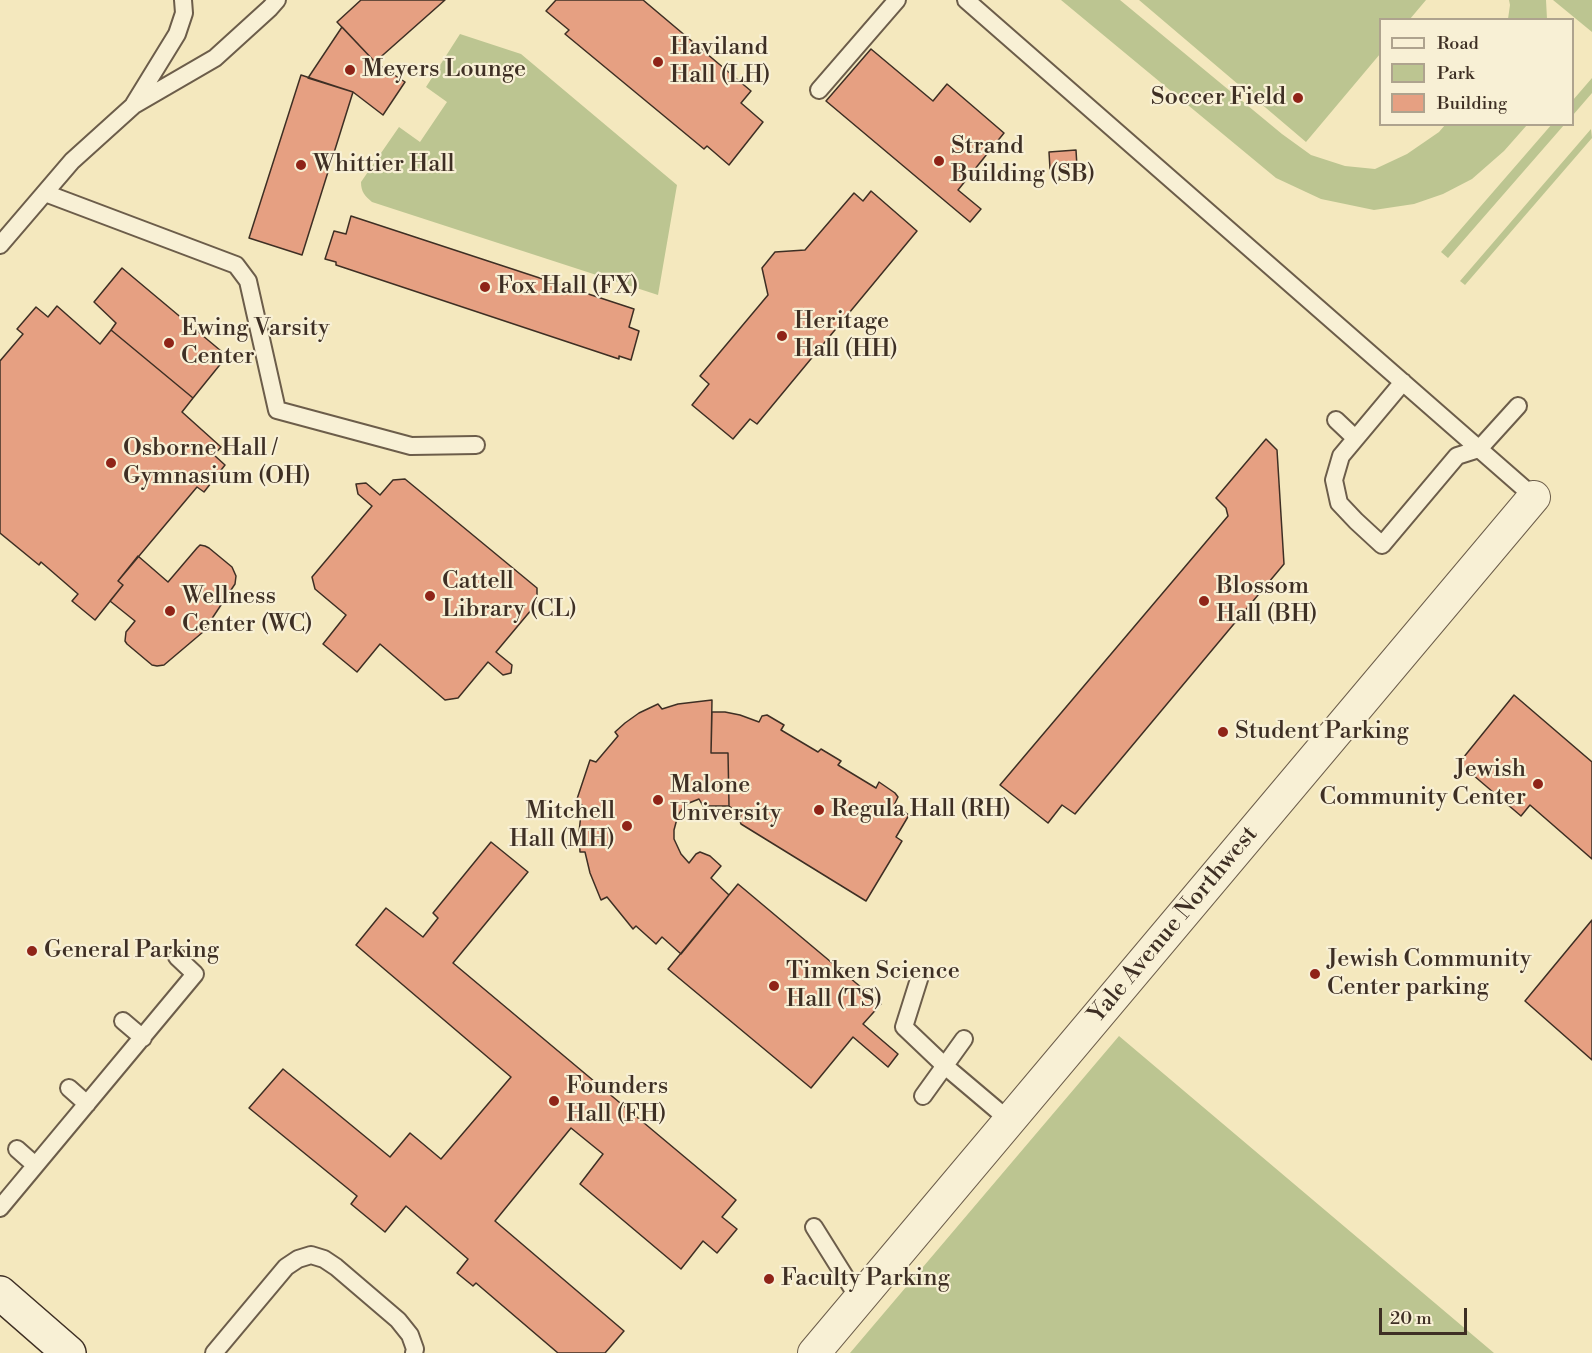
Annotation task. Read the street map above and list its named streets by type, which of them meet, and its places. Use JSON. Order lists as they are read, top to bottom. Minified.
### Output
{"streets":{"street":["Yale Avenue Northwest"]},"places":["Haviland Hall (LH)","Meyers Lounge","Soccer Field","Strand Building (SB)","Whittier Hall","Fox Hall (FX)","Heritage Hall (HH)","Ewing Varsity Center","Osborne Hall / Gymnasium (OH)","Cattell Library (CL)","Blossom Hall (BH)","Wellness Center (WC)","Student Parking","Jewish Community Center","Malone University","Regula Hall (RH)","Mitchell Hall (MH)","General Parking","Jewish Community Center parking","Timken Science Hall (TS)","Founders Hall (FH)","Faculty Parking"],"legend":["Road","Park","Building"],"scale_bar":"20 m"}
